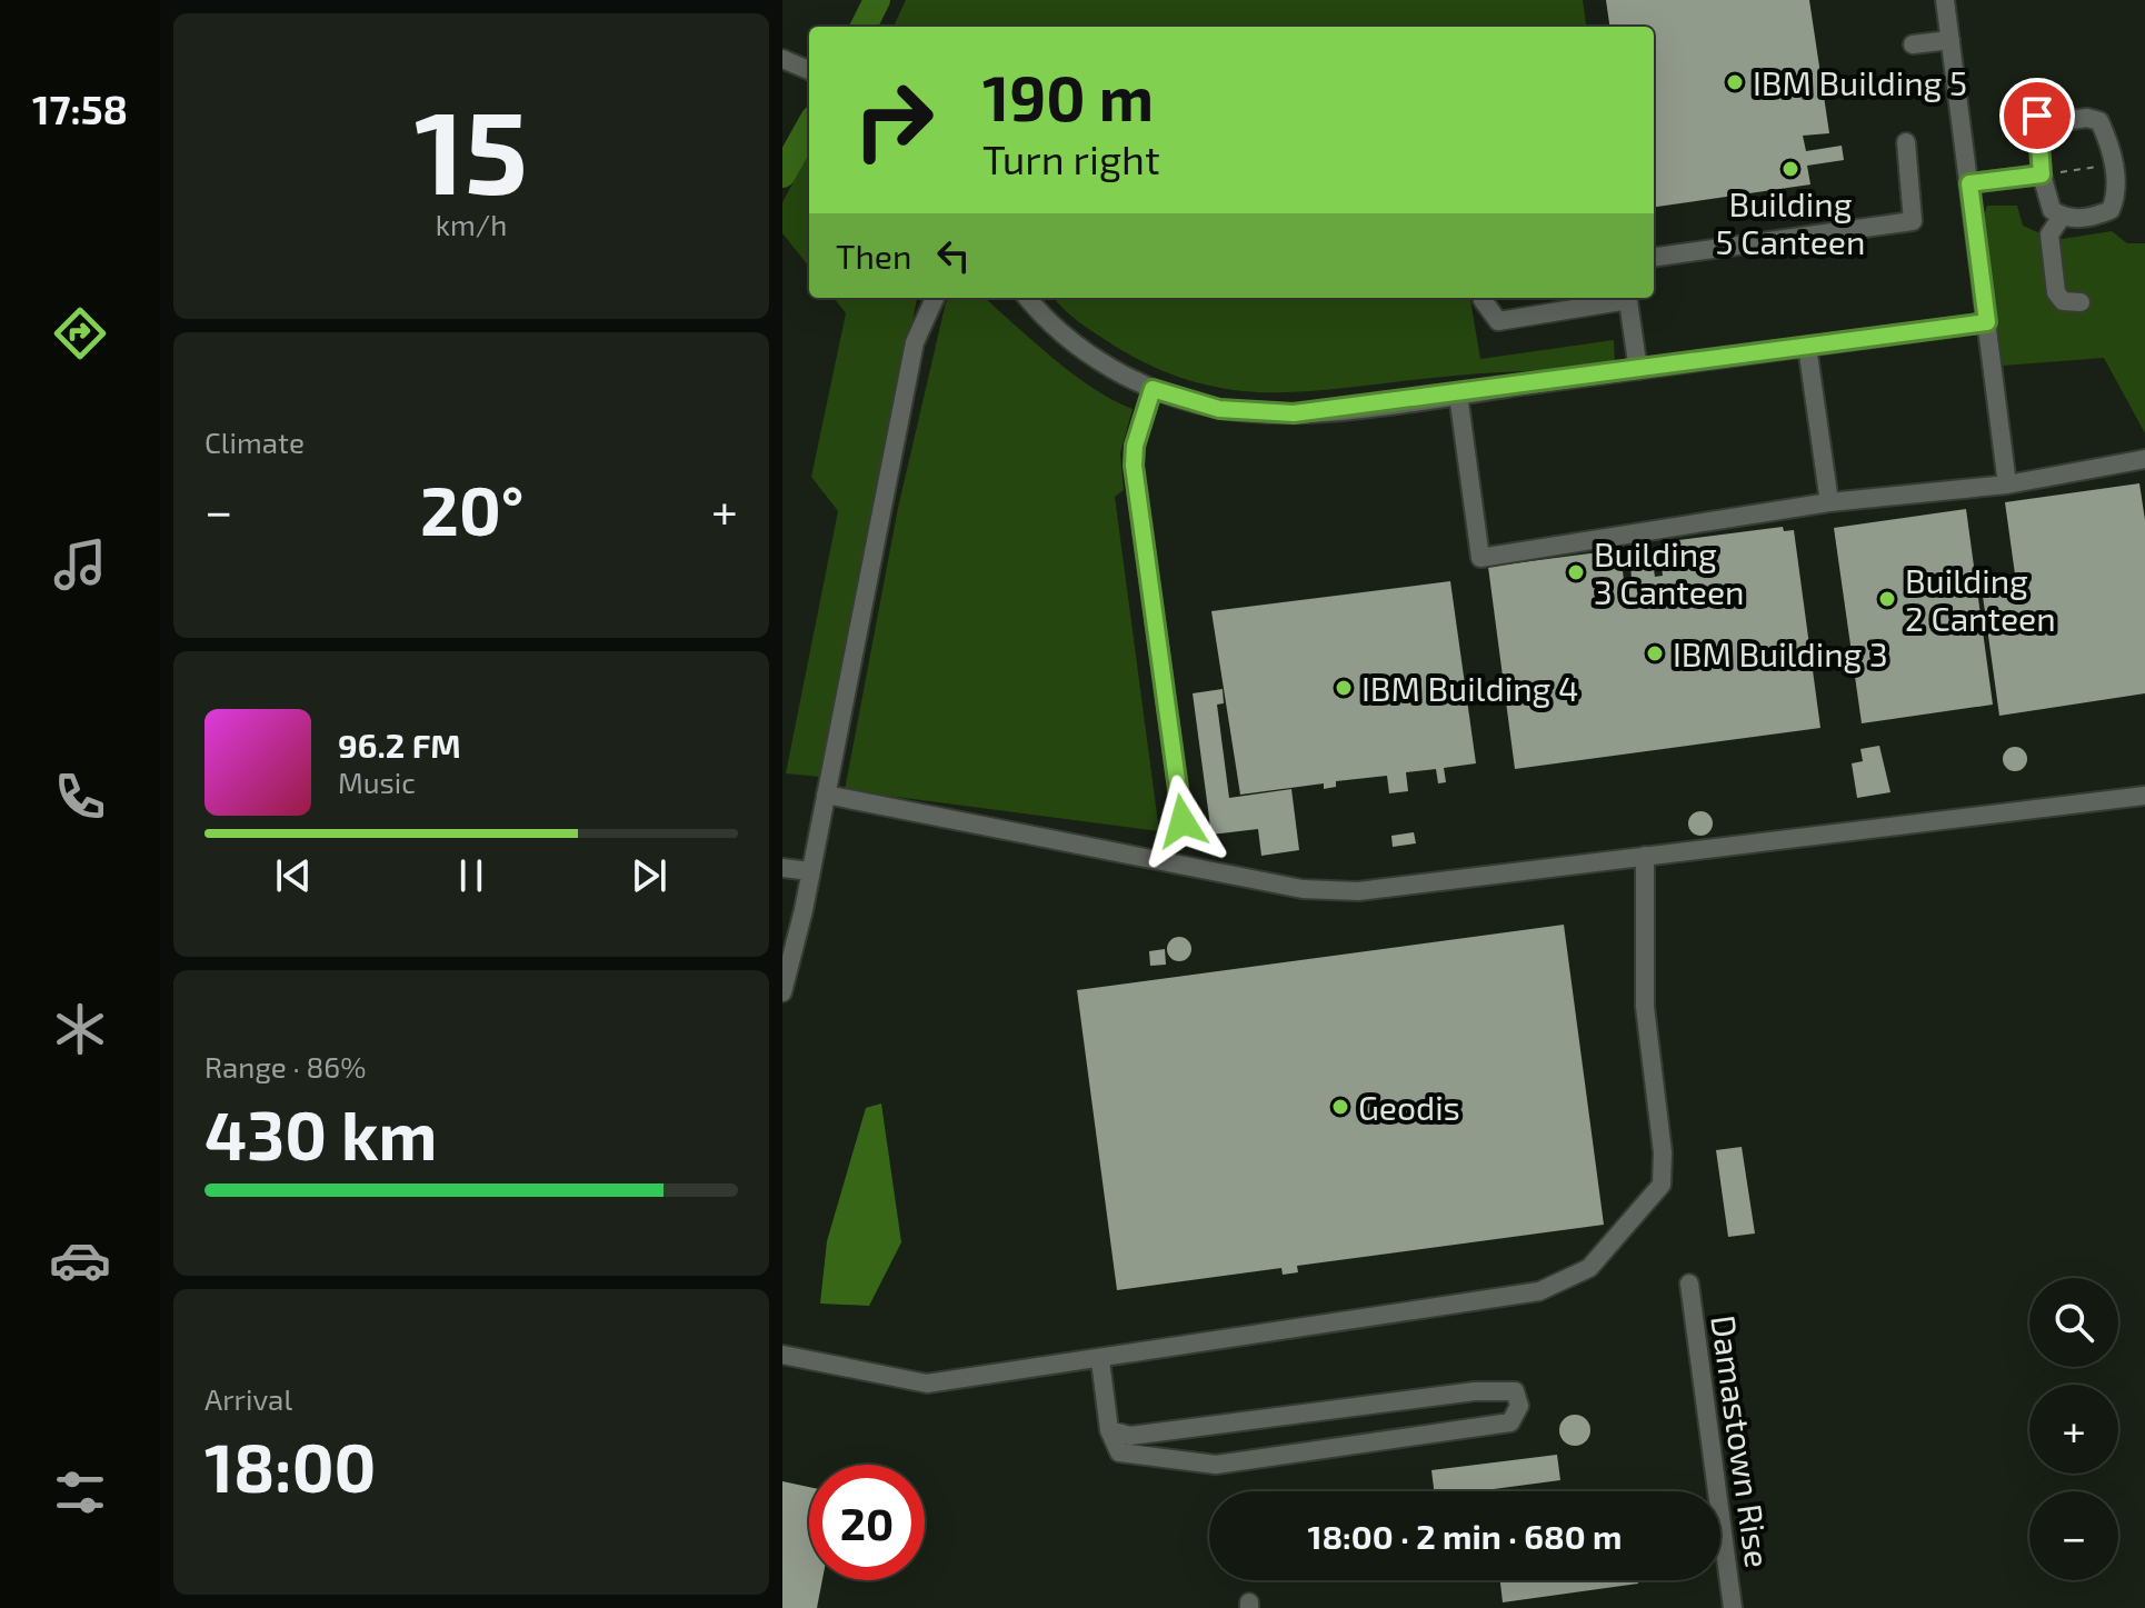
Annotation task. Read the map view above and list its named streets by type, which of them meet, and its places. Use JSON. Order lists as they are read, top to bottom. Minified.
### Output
{"streets":{"street":["Damastown Rise"]},"places":["IBM Building 5","Building 5 Canteen","Building 3 Canteen","Building 2 Canteen","IBM Building 3","IBM Building 4","Geodis"],"page":{"tabs":"17:58","tile":[["15","km/h"],"Climate",["Range · 86%","430 km"],["Arrival","18:00"]],"turn":["190 m","Turn right"],"then":"Then","heat":["−","20°","+"],"song":["96.2 FM","Music"],"map_buttons":["+","−"],"limit":"20","trip":"18:00 · 2 min · 680 m"}}
